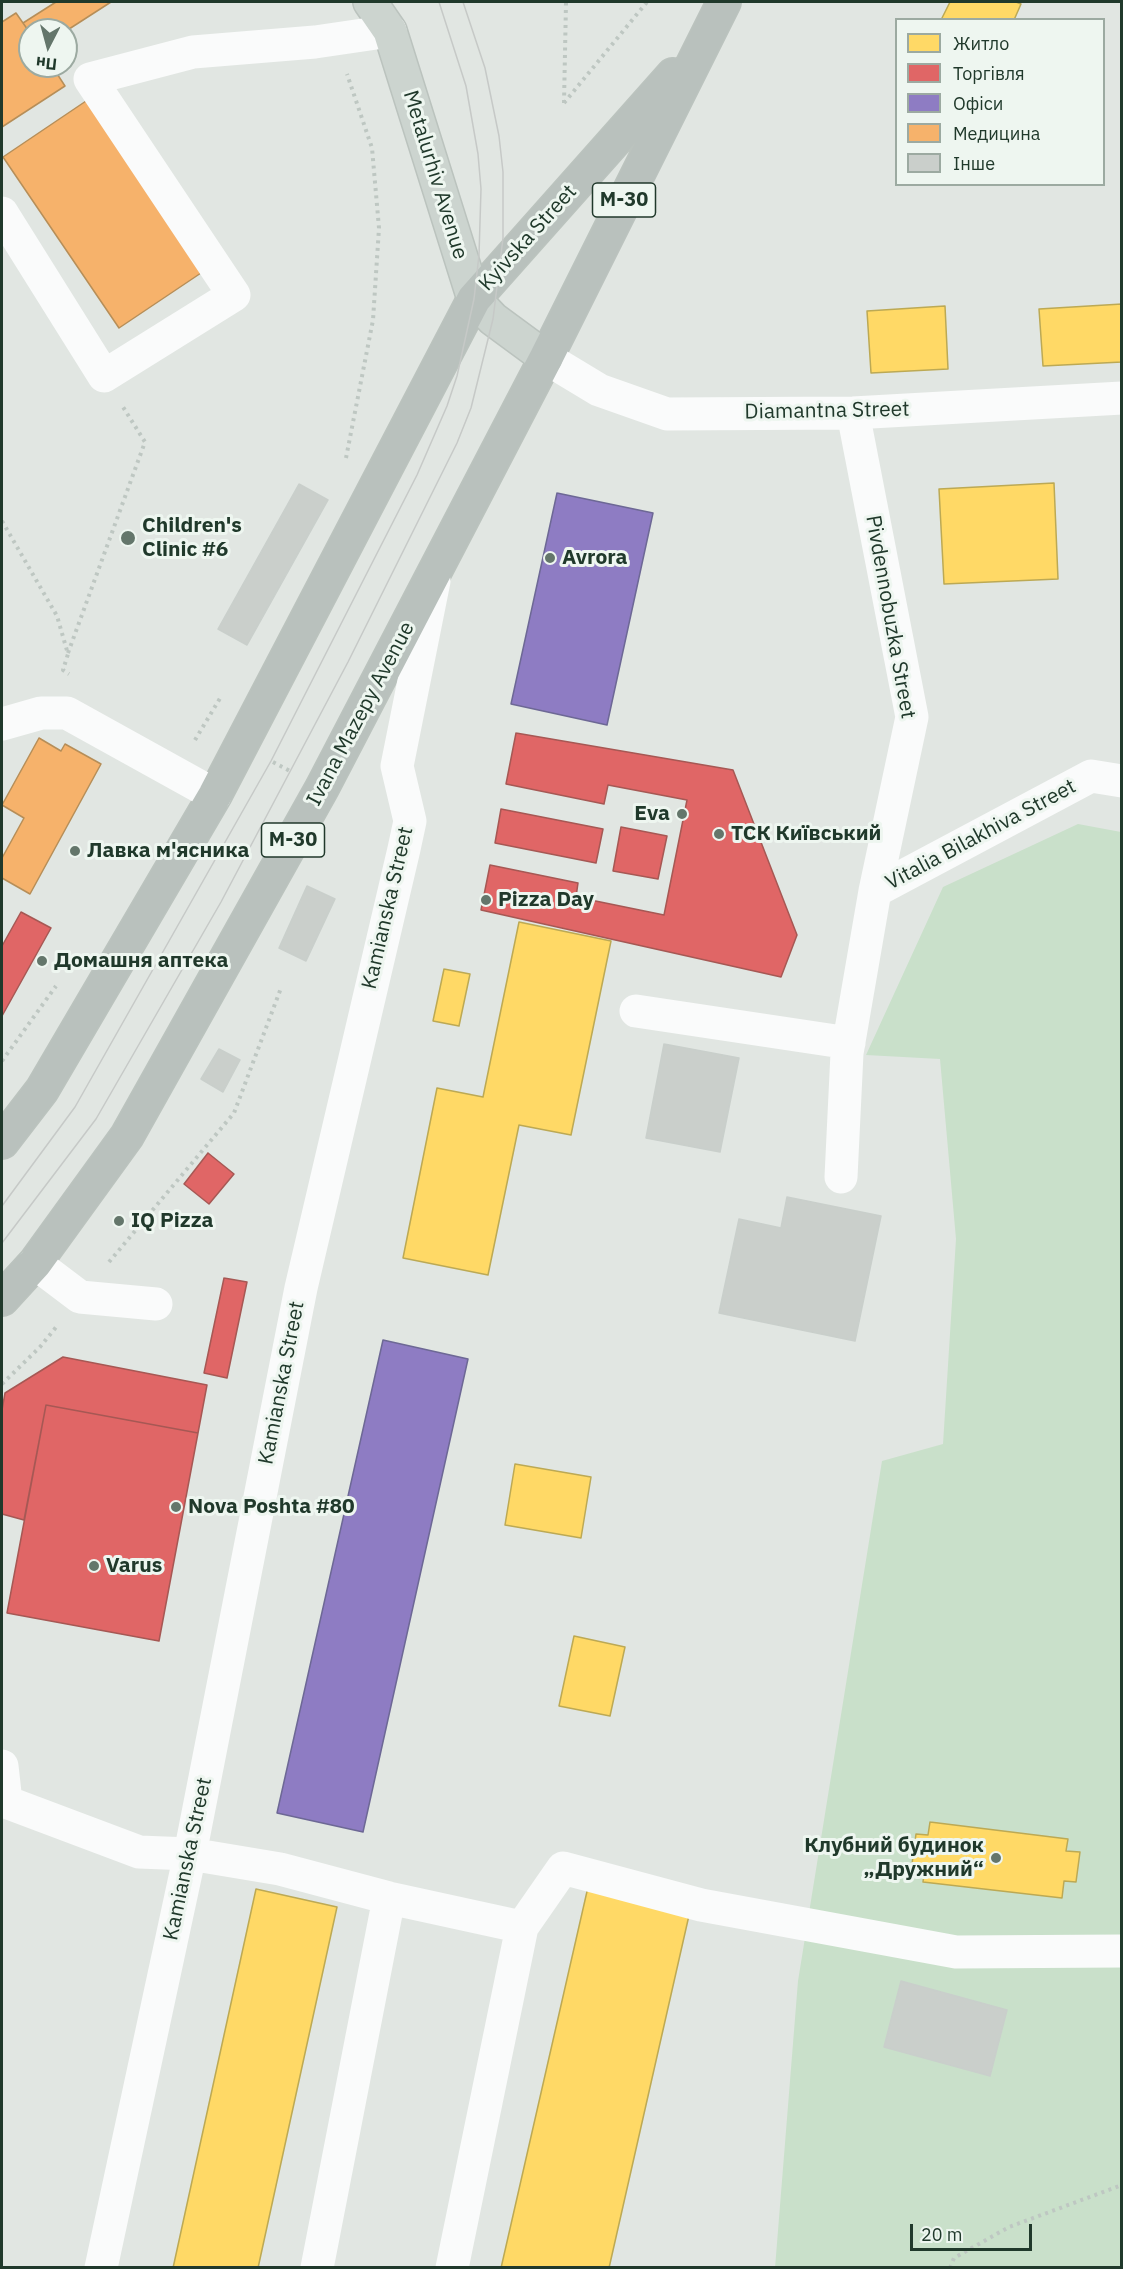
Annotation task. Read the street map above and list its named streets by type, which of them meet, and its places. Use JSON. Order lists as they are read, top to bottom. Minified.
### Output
{"streets":{"highway":["М-30","Kyivska Street","Ivana Mazepy Avenue"],"main road":["Metalurhiv Avenue"],"street":["Diamantna Street","Pivdennobuzka Street","Vitalia Bilakhiva Street","Kamianska Street"]},"crossings":[["Metalurhiv Avenue","М-30"],["Metalurhiv Avenue","Kyivska Street"],["Metalurhiv Avenue","Diamantna Street"],["Metalurhiv Avenue","Ivana Mazepy Avenue"],["М-30","Kyivska Street"],["Kyivska Street","Diamantna Street"],["Kyivska Street","Ivana Mazepy Avenue"],["Diamantna Street","Pivdennobuzka Street"],["Diamantna Street","Ivana Mazepy Avenue"],["Pivdennobuzka Street","Vitalia Bilakhiva Street"],["Ivana Mazepy Avenue","Kamianska Street"]],"places":["Children's Clinic #6","Avrora","Eva","ТСК Київський","Лавка м'ясника","Pizza Day","Домашня аптека","IQ Pizza","Nova Poshta #80","Varus","Клубний будинок „Дружний“"],"legend":["Житло","Торгівля","Офіси","Медицина","Інше"],"scale_bar":"20 m","north":"bottom"}
